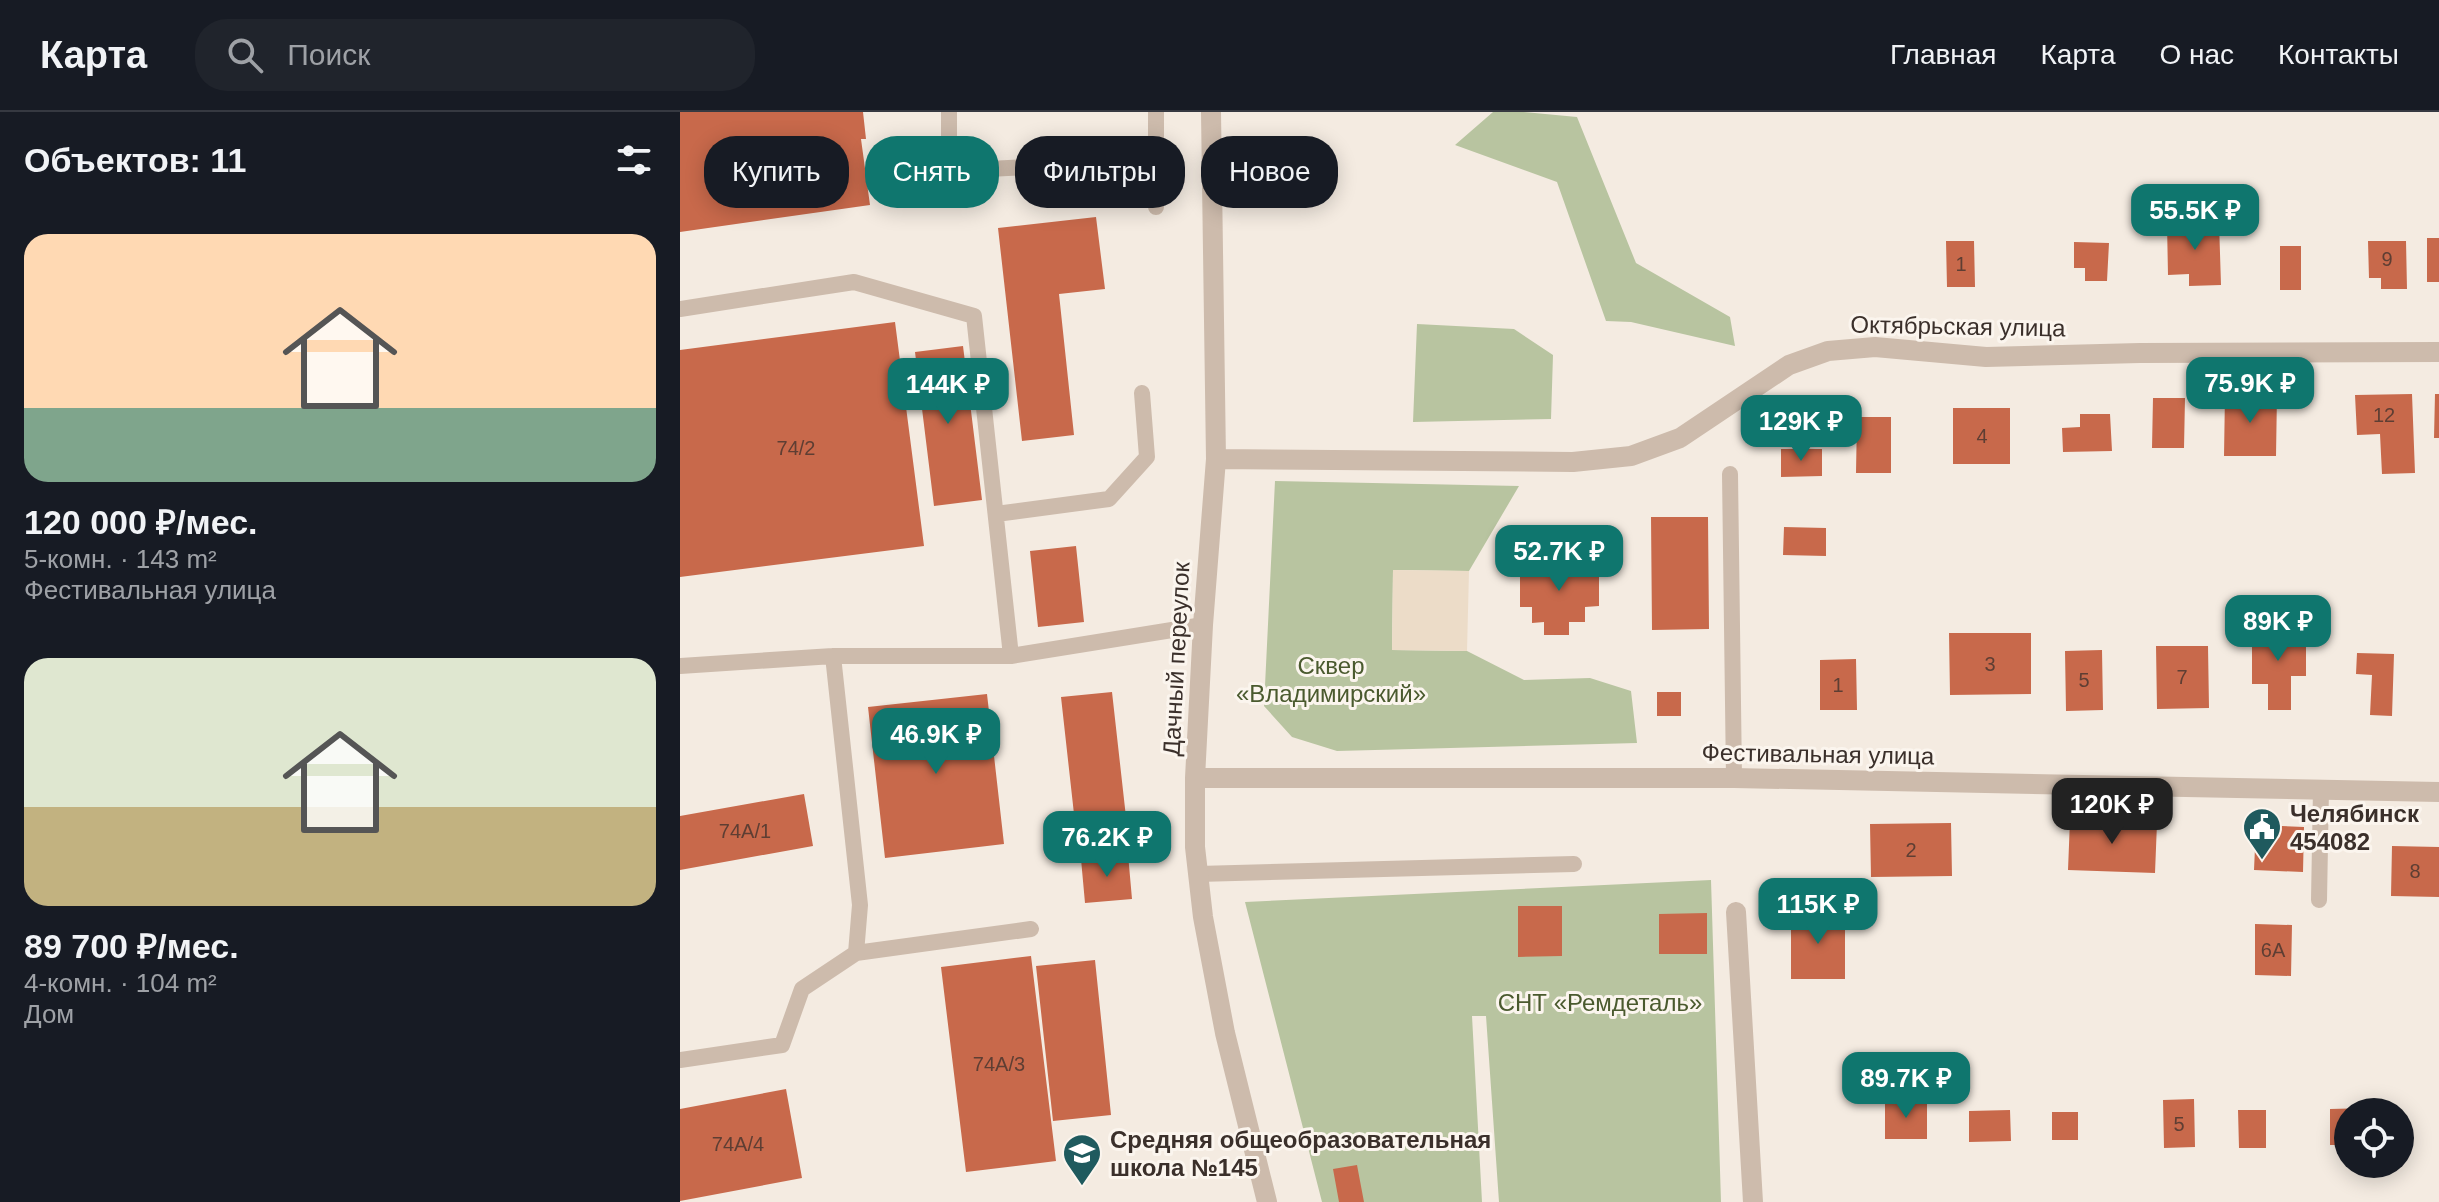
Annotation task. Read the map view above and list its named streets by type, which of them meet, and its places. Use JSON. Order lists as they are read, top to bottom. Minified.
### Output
{"streets":{"street":["Октябрьская улица","Дачный переулок","Фестивальная улица"]},"crossings":[["Октябрьская улица","Дачный переулок"],["Дачный переулок","Фестивальная улица"]],"parks":["Сквер «Владимирский»","СНТ «Ремдеталь»"],"places":{"public building":["Челябинск 454082"],"school or university":["Средняя общеобразовательная школа №145"]},"house_numbers":["9","1","12","4","74/2","3","7","5","1","74А/1","2","8","6А","74А/3","5","74А/4"],"page":{"header":"Карта","search":"Поиск","nav":["Главная","Карта","О нас","Контакты"],"heading":"Объектов: 11","chip":["Купить","Снять","Фильтры","Новое"],"price":["55.5K ₽","75.9K ₽","144K ₽","129K ₽","52.7K ₽","89K ₽","46.9K ₽","120K ₽","76.2K ₽","115K ₽","89.7K ₽"],"list":[{"name":"120 000 ₽/мес.","note":"5-комн. · 143 m² · Фестивальная улица"},{"name":"89 700 ₽/мес.","note":"4-комн. · 104 m² · Дом"}]}}
